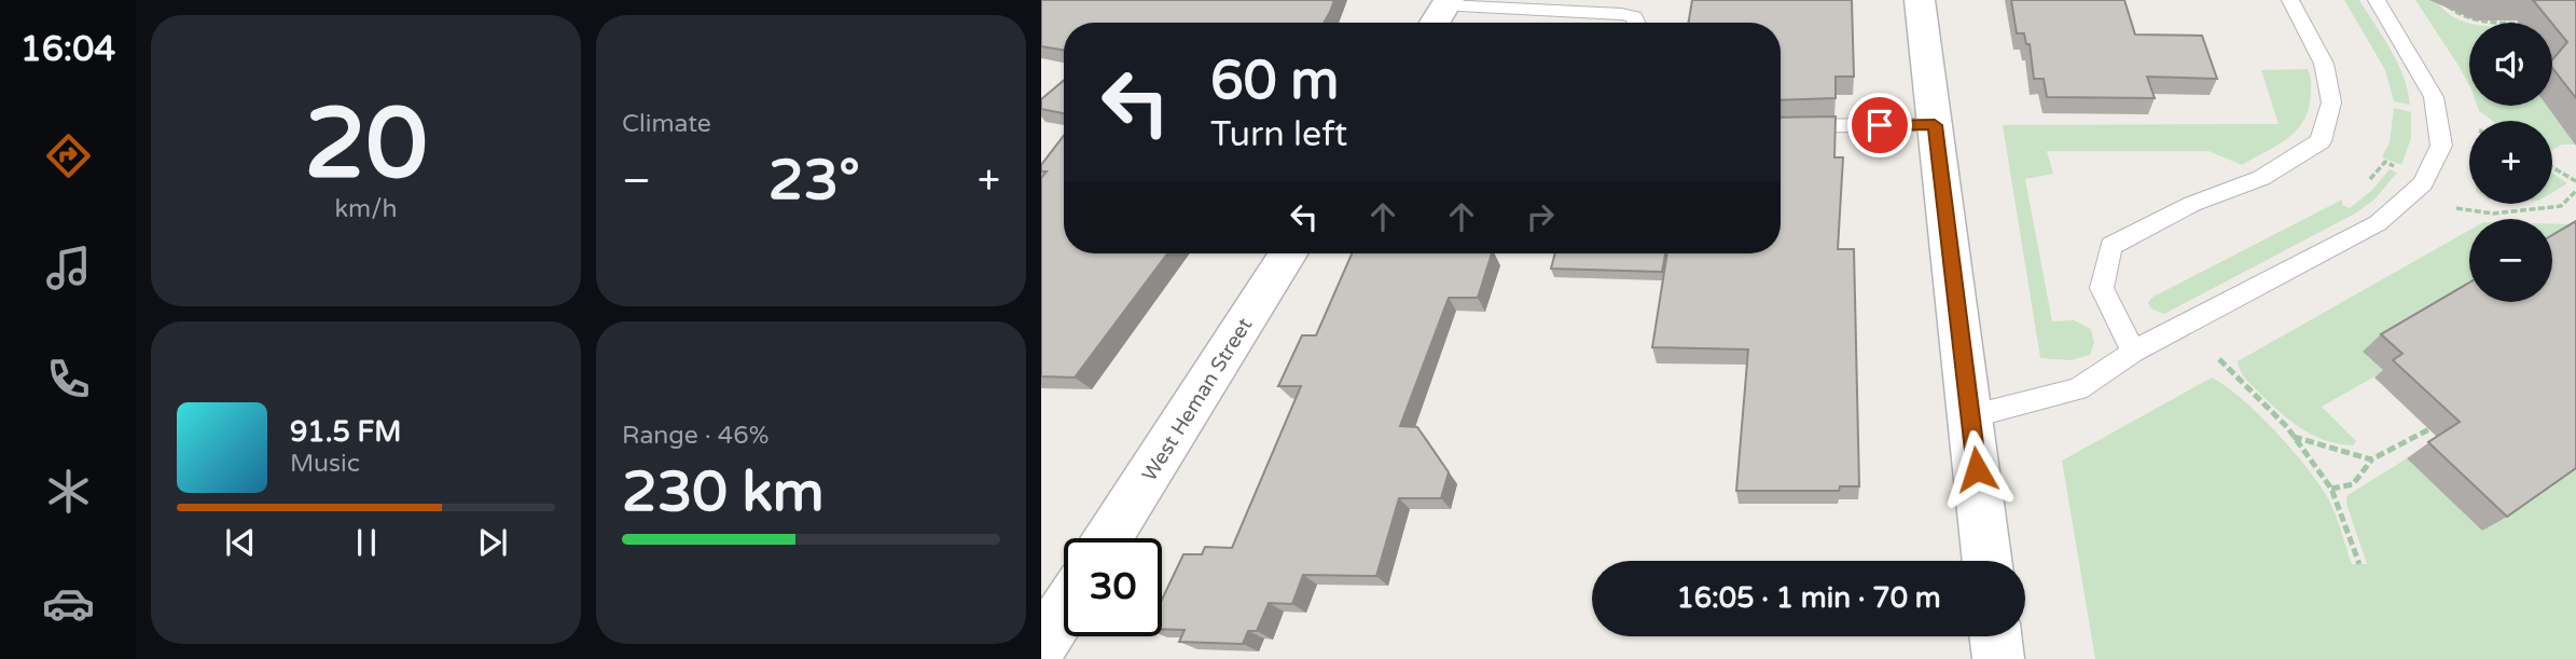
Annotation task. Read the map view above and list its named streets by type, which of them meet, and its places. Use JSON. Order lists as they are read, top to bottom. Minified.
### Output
{"streets":{"street":["West Heman Street"]},"page":{"tabs":"16:04","tile":[["20","km/h"],"Climate",["Range · 46%","230 km"]],"map_buttons":["+","−"],"turn":["60 m","Turn left"],"heat":["−","23°","+"],"song":["91.5 FM","Music"],"limit":"30","trip":"16:05 · 1 min · 70 m"}}
